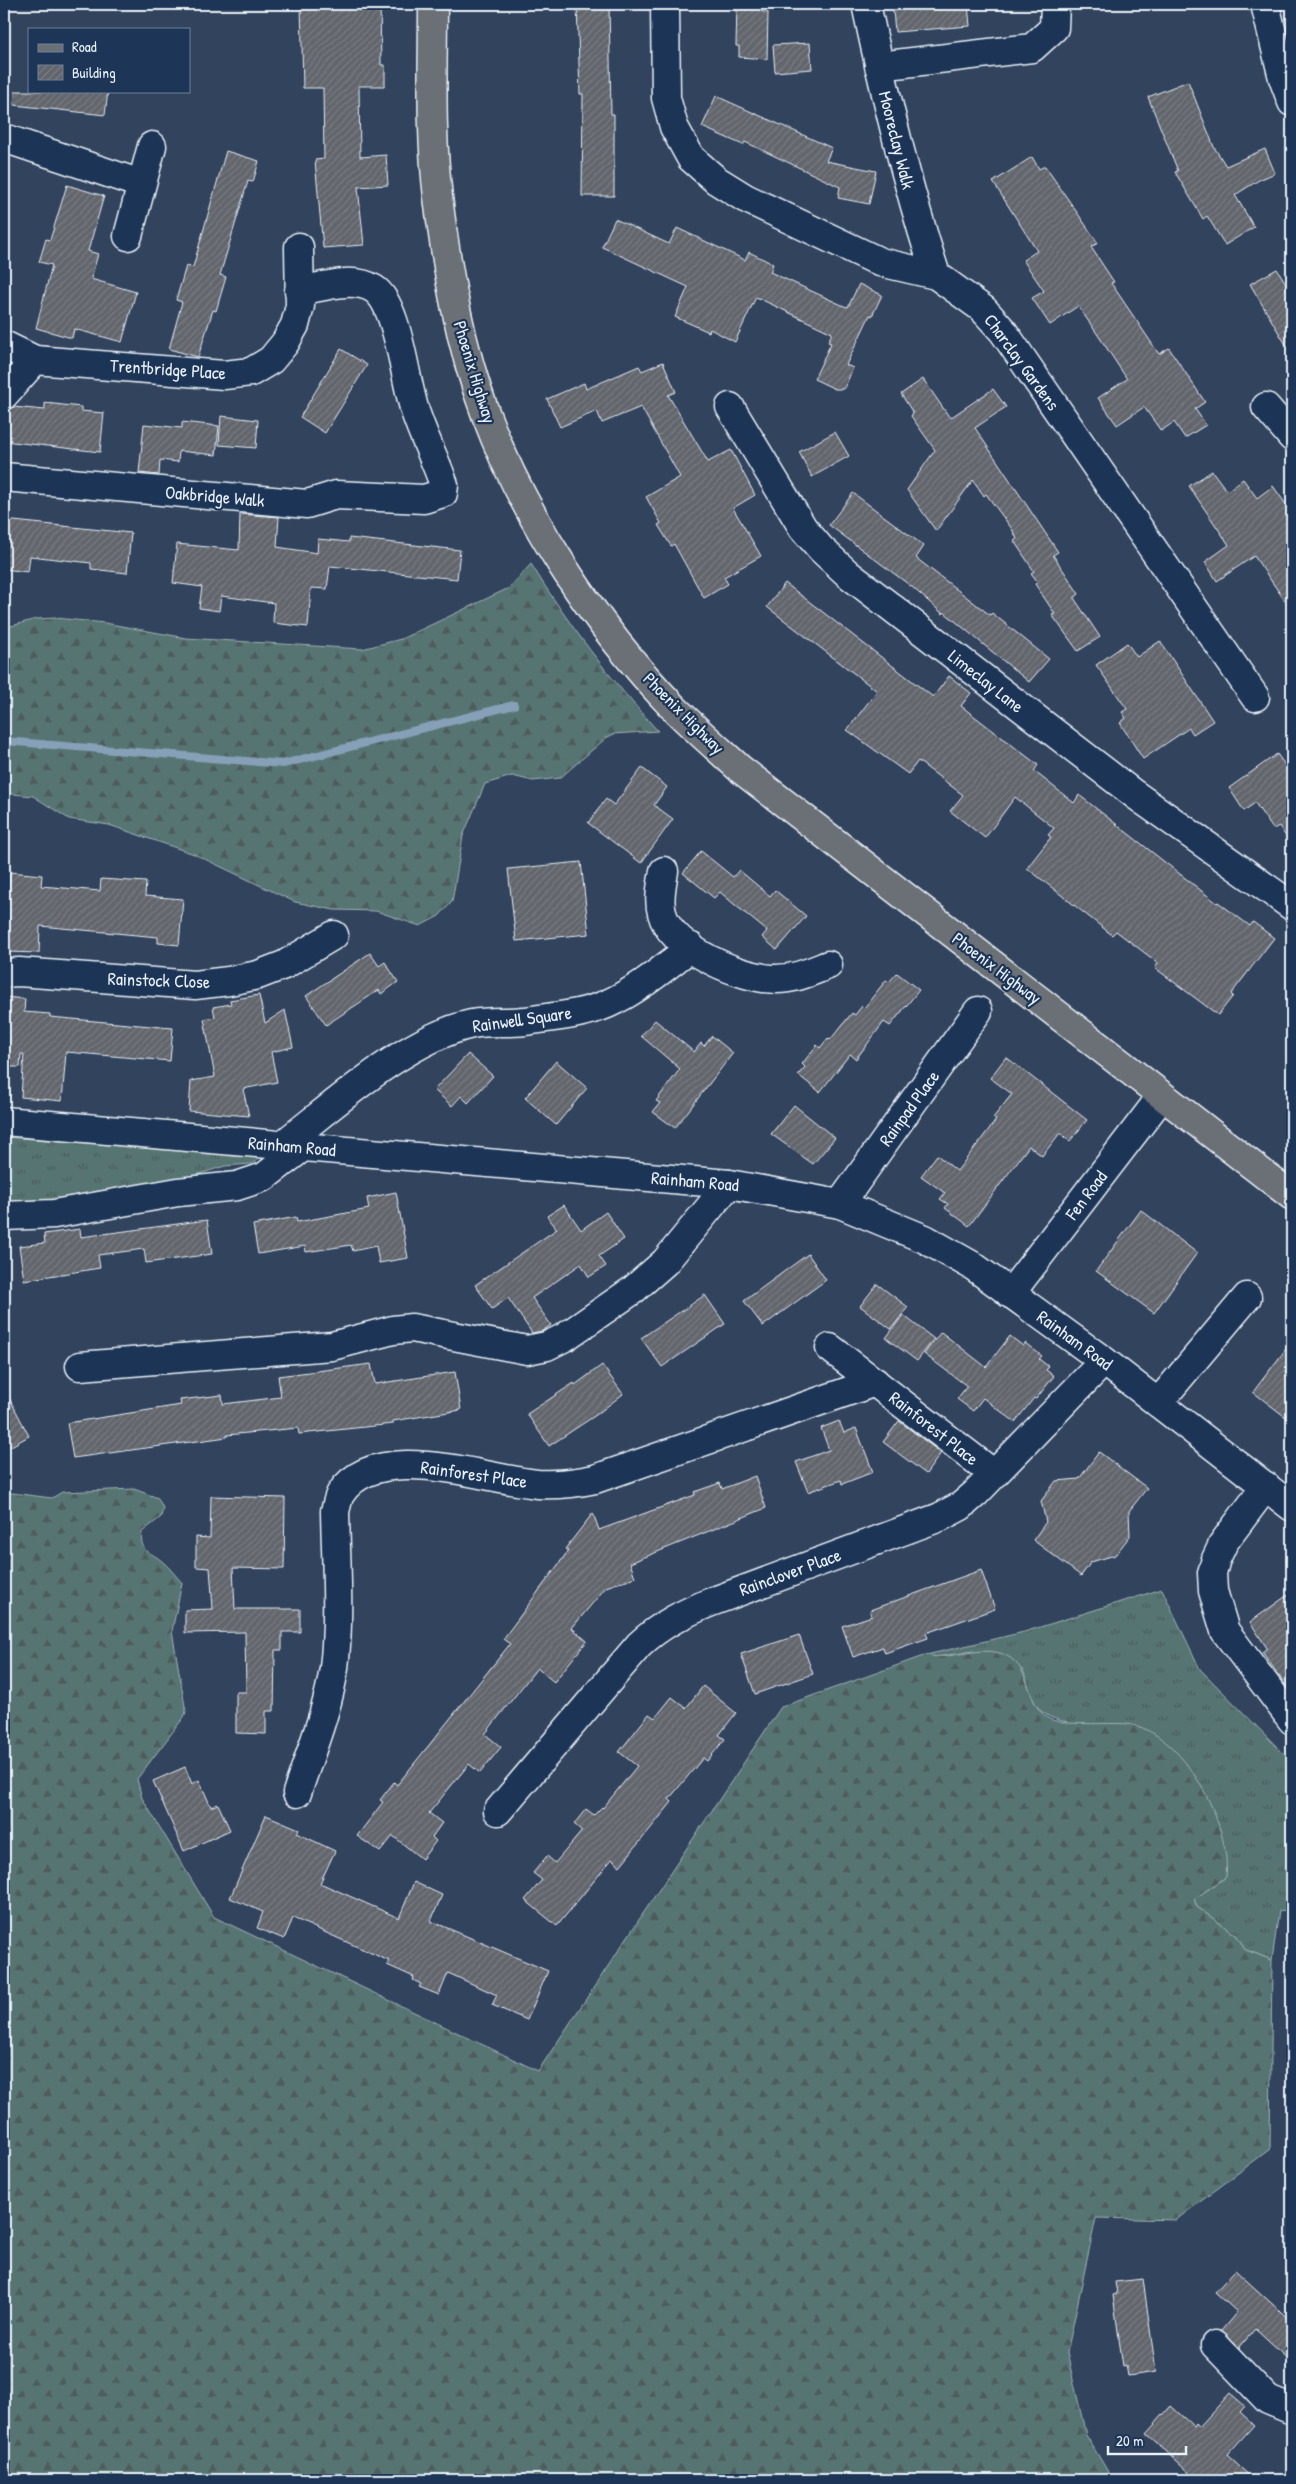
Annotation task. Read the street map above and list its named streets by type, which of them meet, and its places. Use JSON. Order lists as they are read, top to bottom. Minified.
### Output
{"streets":{"main road":["Phoenix Highway"],"street":["Mooreclay Walk","Charclay Gardens","Trentbridge Place","Oakbridge Walk","Limeclay Lane","Rainstock Close","Rainwell Square","Rainpad Place","Rainham Road","Fen Road","Rainforest Place","Rainclover Place"]},"crossings":[["Mooreclay Walk","Charclay Gardens"],["Trentbridge Place","Oakbridge Walk"],["Phoenix Highway","Fen Road"],["Rainwell Square","Rainham Road"],["Rainpad Place","Rainham Road"],["Rainham Road","Fen Road"],["Rainham Road","Rainclover Place"],["Rainforest Place","Rainclover Place"]],"legend":["Road","Building"],"scale_bar":"20 m"}
